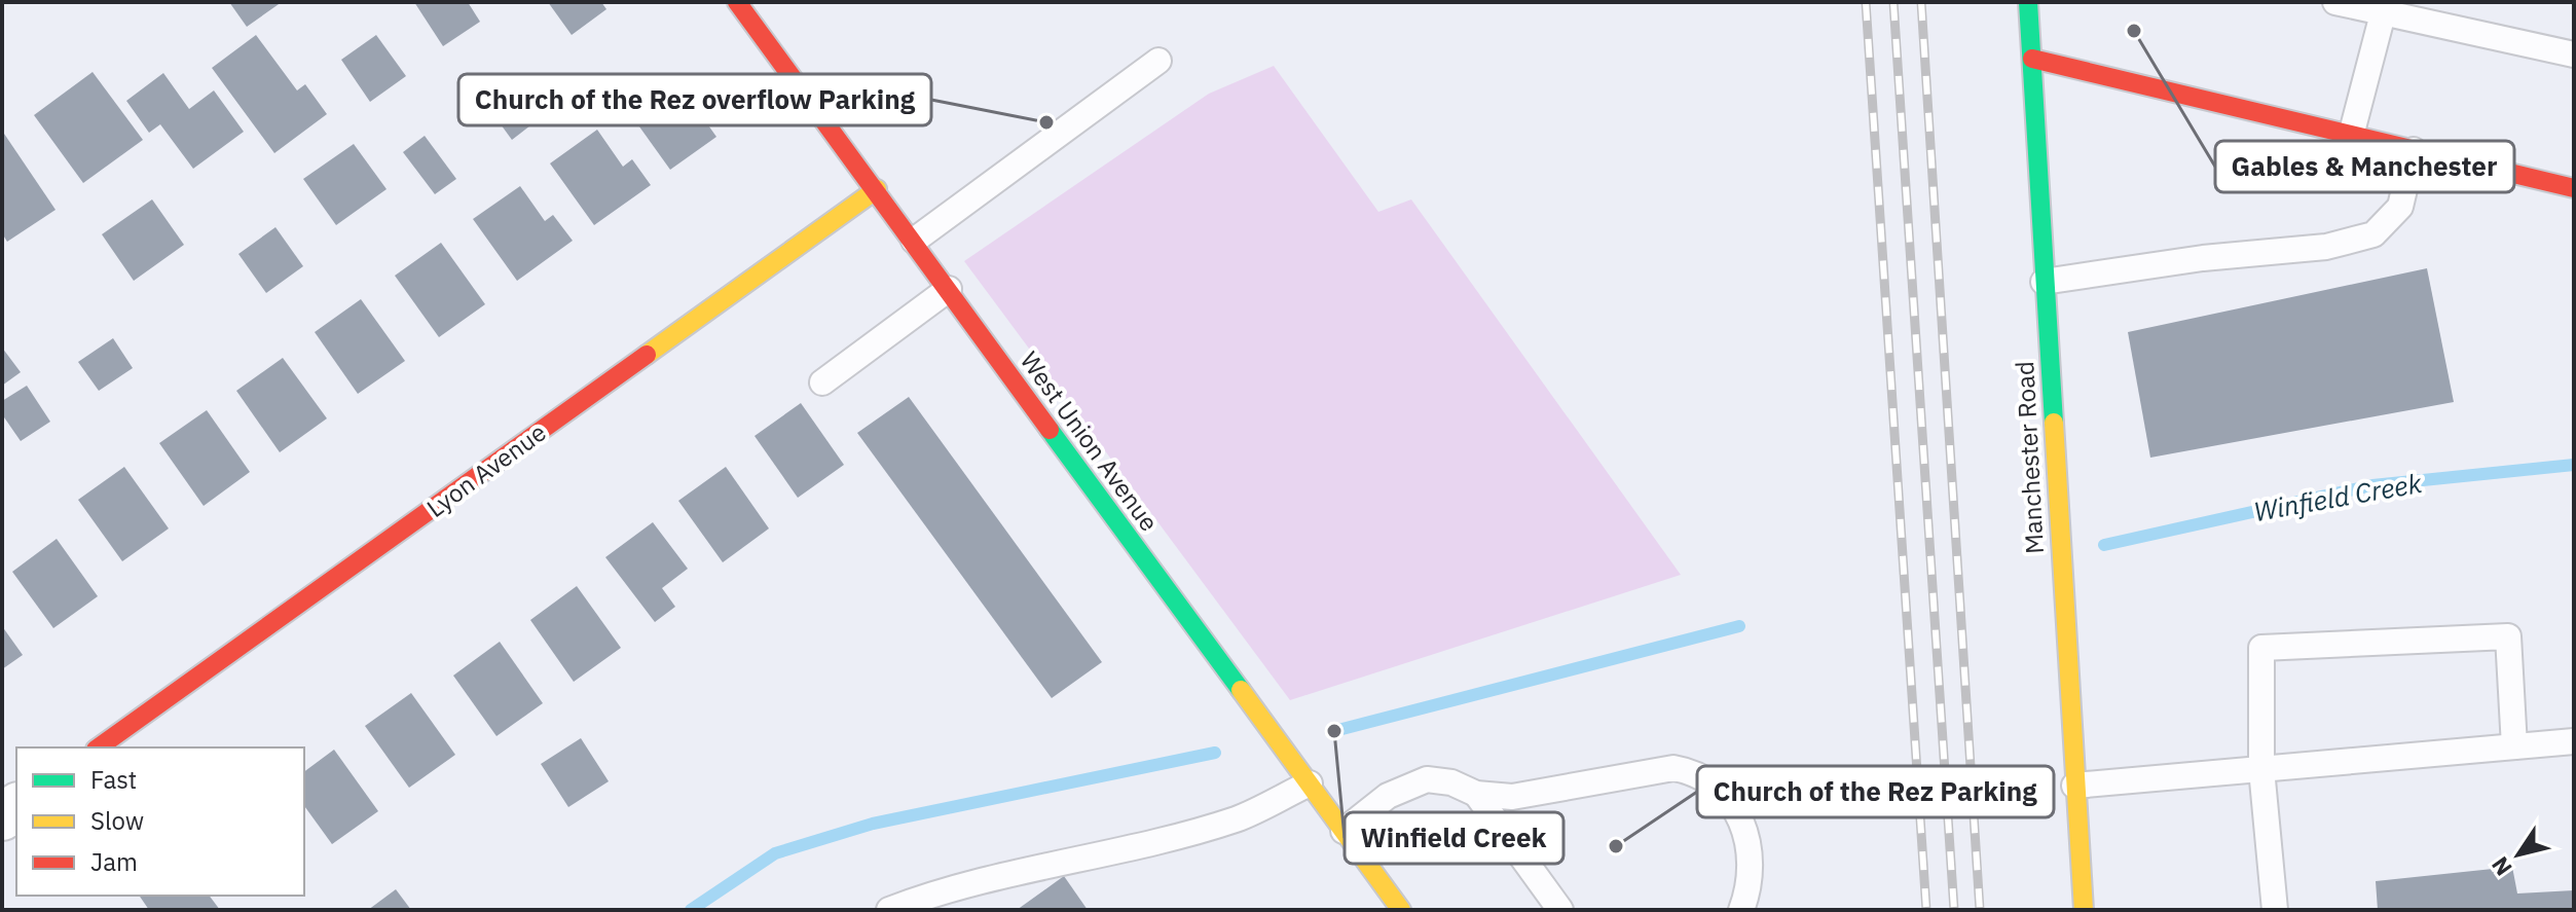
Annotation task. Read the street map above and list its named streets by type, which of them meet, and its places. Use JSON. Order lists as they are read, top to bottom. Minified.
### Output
{"streets":{"street":["West Union Avenue","Manchester Road","Lyon Avenue"]},"crossings":[["West Union Avenue","Lyon Avenue"]],"water":["Winfield Creek"],"places":["Gables & Manchester","Church of the Rez overflow Parking","Winfield Creek","Church of the Rez Parking"],"legend":["Fast","Slow","Jam"],"north":"bottom left"}
